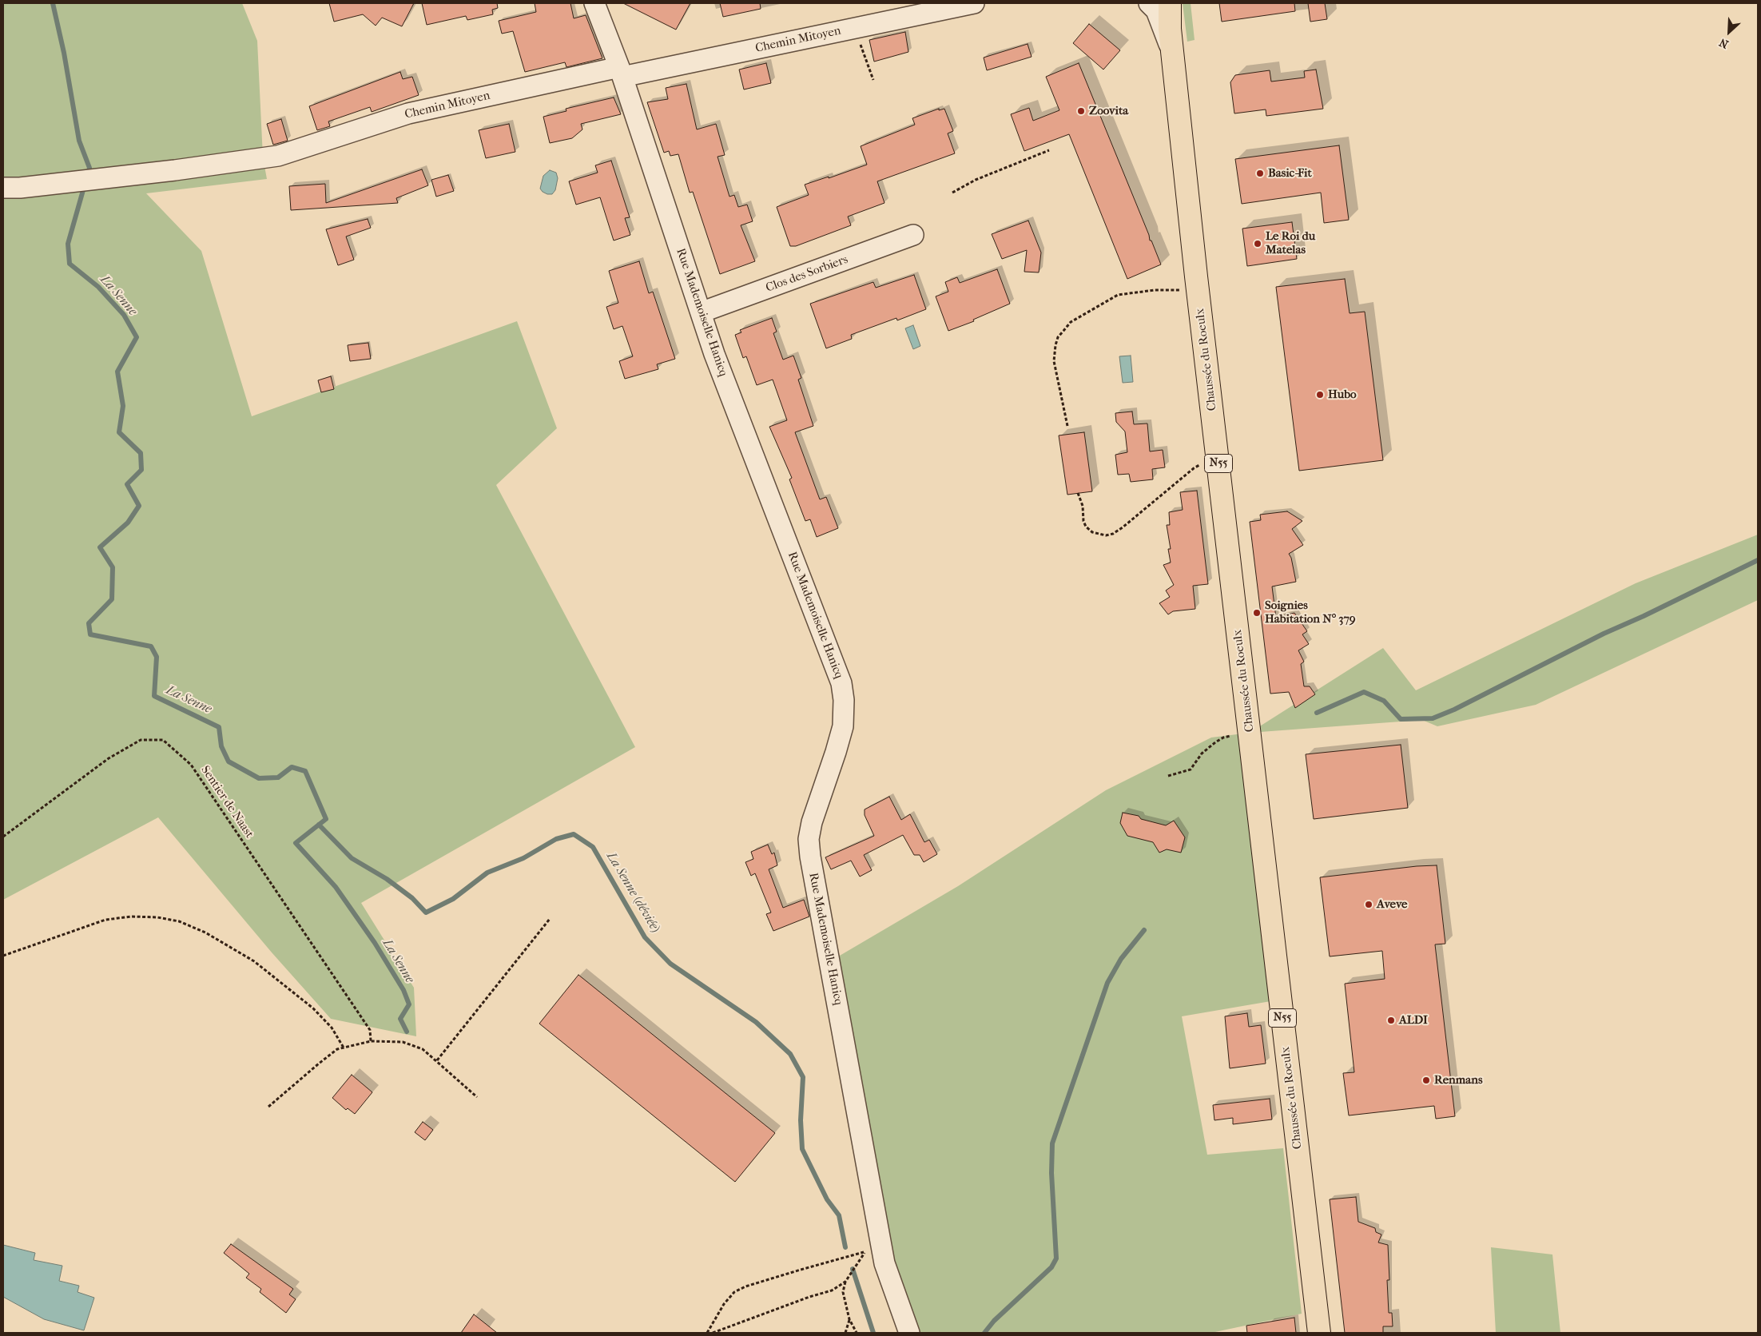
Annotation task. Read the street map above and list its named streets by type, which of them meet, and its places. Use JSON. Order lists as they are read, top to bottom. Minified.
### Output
{"streets":{"main road":["Chaussée du Roeulx","N55"],"street":["Chemin Mitoyen","Clos des Sorbiers","Rue Mademoiselle Hanicq"],"path":["Sentier de Naast"]},"crossings":[["Chemin Mitoyen","Rue Mademoiselle Hanicq"],["Clos des Sorbiers","Rue Mademoiselle Hanicq"],["Chaussée du Roeulx","N55"]],"water":["La Senne","La Senne (déviée)"],"places":["Zoovita","Basic-Fit","Le Roi du Matelas","Hubo","Soignies Habitation N° 379","Aveve","ALDI","Renmans"],"north":"bottom left"}
